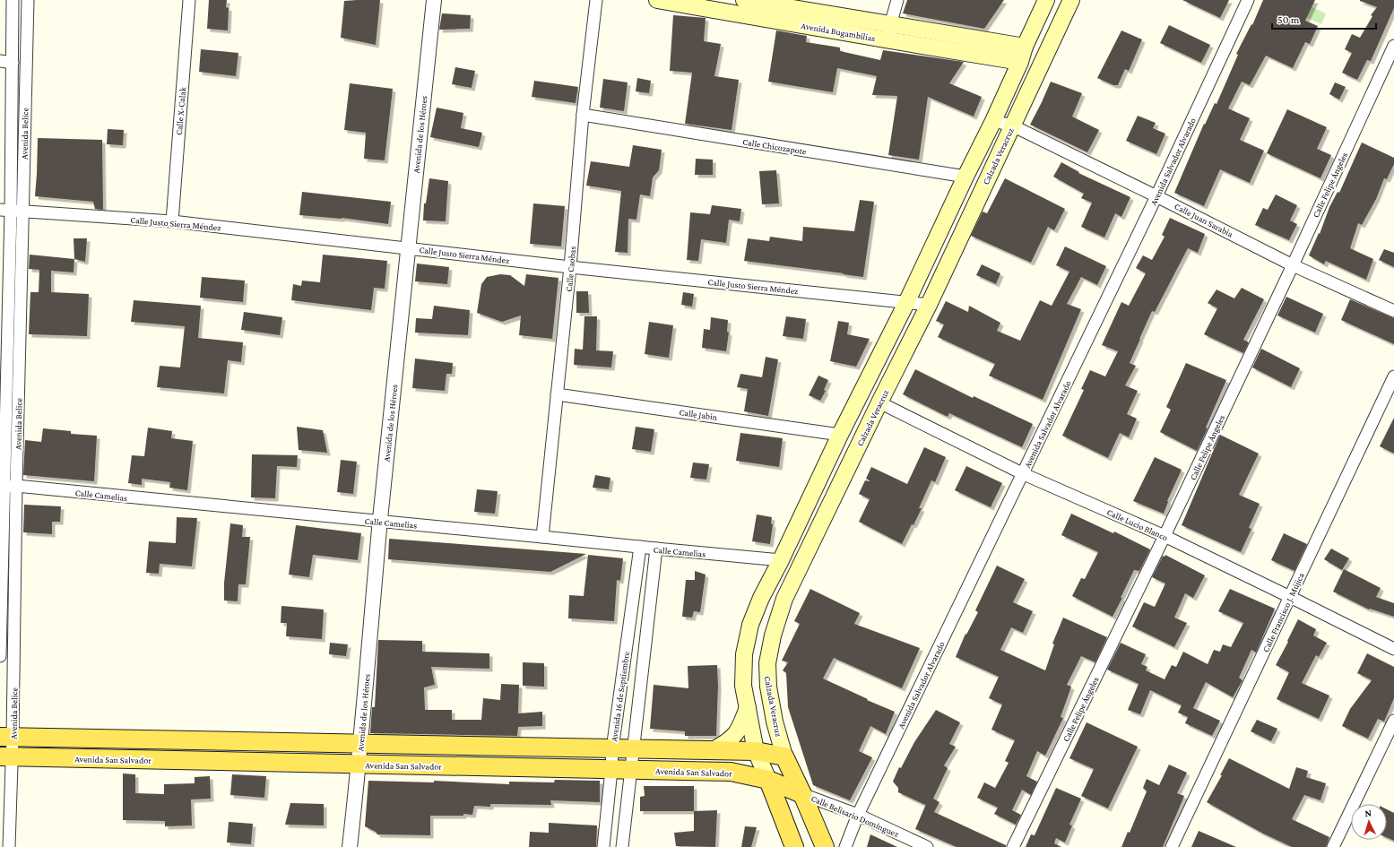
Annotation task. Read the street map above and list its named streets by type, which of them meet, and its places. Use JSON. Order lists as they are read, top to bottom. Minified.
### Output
{"streets":{"main road":["Avenida Bugambilias","Calzada Veracruz","Avenida San Salvador"],"street":["Calle X-Calak","Avenida Belice","Avenida de los Héroes","Calle Chicozapote","Avenida Salvador Alvarado","Calle Felipe Ángeles","Calle Juan Sarabia","Calle Justo Sierra Méndez","Calle Caobas","Calle Jabin","Calle Camelias","Calle Lucio Blanco","Calle Francisco J. Mújica","Avenida 16 de Septiembre","Calle Belisario Domínguez"]},"crossings":[["Avenida Bugambilias","Calzada Veracruz"],["Calle X-Calak","Calle Justo Sierra Méndez"],["Avenida Belice","Calle Justo Sierra Méndez"],["Avenida Belice","Calle Camelias"],["Avenida Belice","Avenida San Salvador"],["Avenida de los Héroes","Calle Justo Sierra Méndez"],["Avenida de los Héroes","Calle Camelias"],["Avenida de los Héroes","Avenida San Salvador"],["Calle Chicozapote","Calzada Veracruz"],["Calle Chicozapote","Calle Caobas"],["Calzada Veracruz","Calle Juan Sarabia"],["Calzada Veracruz","Calle Justo Sierra Méndez"],["Calzada Veracruz","Calle Jabin"],["Calzada Veracruz","Calle Camelias"],["Calzada Veracruz","Calle Lucio Blanco"],["Calzada Veracruz","Avenida San Salvador"],["Calzada Veracruz","Calle Belisario Domínguez"],["Avenida Salvador Alvarado","Calle Juan Sarabia"],["Avenida Salvador Alvarado","Calle Lucio Blanco"],["Avenida Salvador Alvarado","Calle Belisario Domínguez"],["Calle Felipe Ángeles","Calle Juan Sarabia"],["Calle Felipe Ángeles","Calle Lucio Blanco"],["Calle Justo Sierra Méndez","Calle Caobas"],["Calle Caobas","Calle Jabin"],["Calle Caobas","Calle Camelias"],["Calle Camelias","Avenida 16 de Septiembre"],["Calle Lucio Blanco","Calle Francisco J. Mújica"],["Avenida 16 de Septiembre","Avenida San Salvador"],["Avenida San Salvador","Calle Belisario Domínguez"]],"scale_bar":"50 m","north":"top"}
